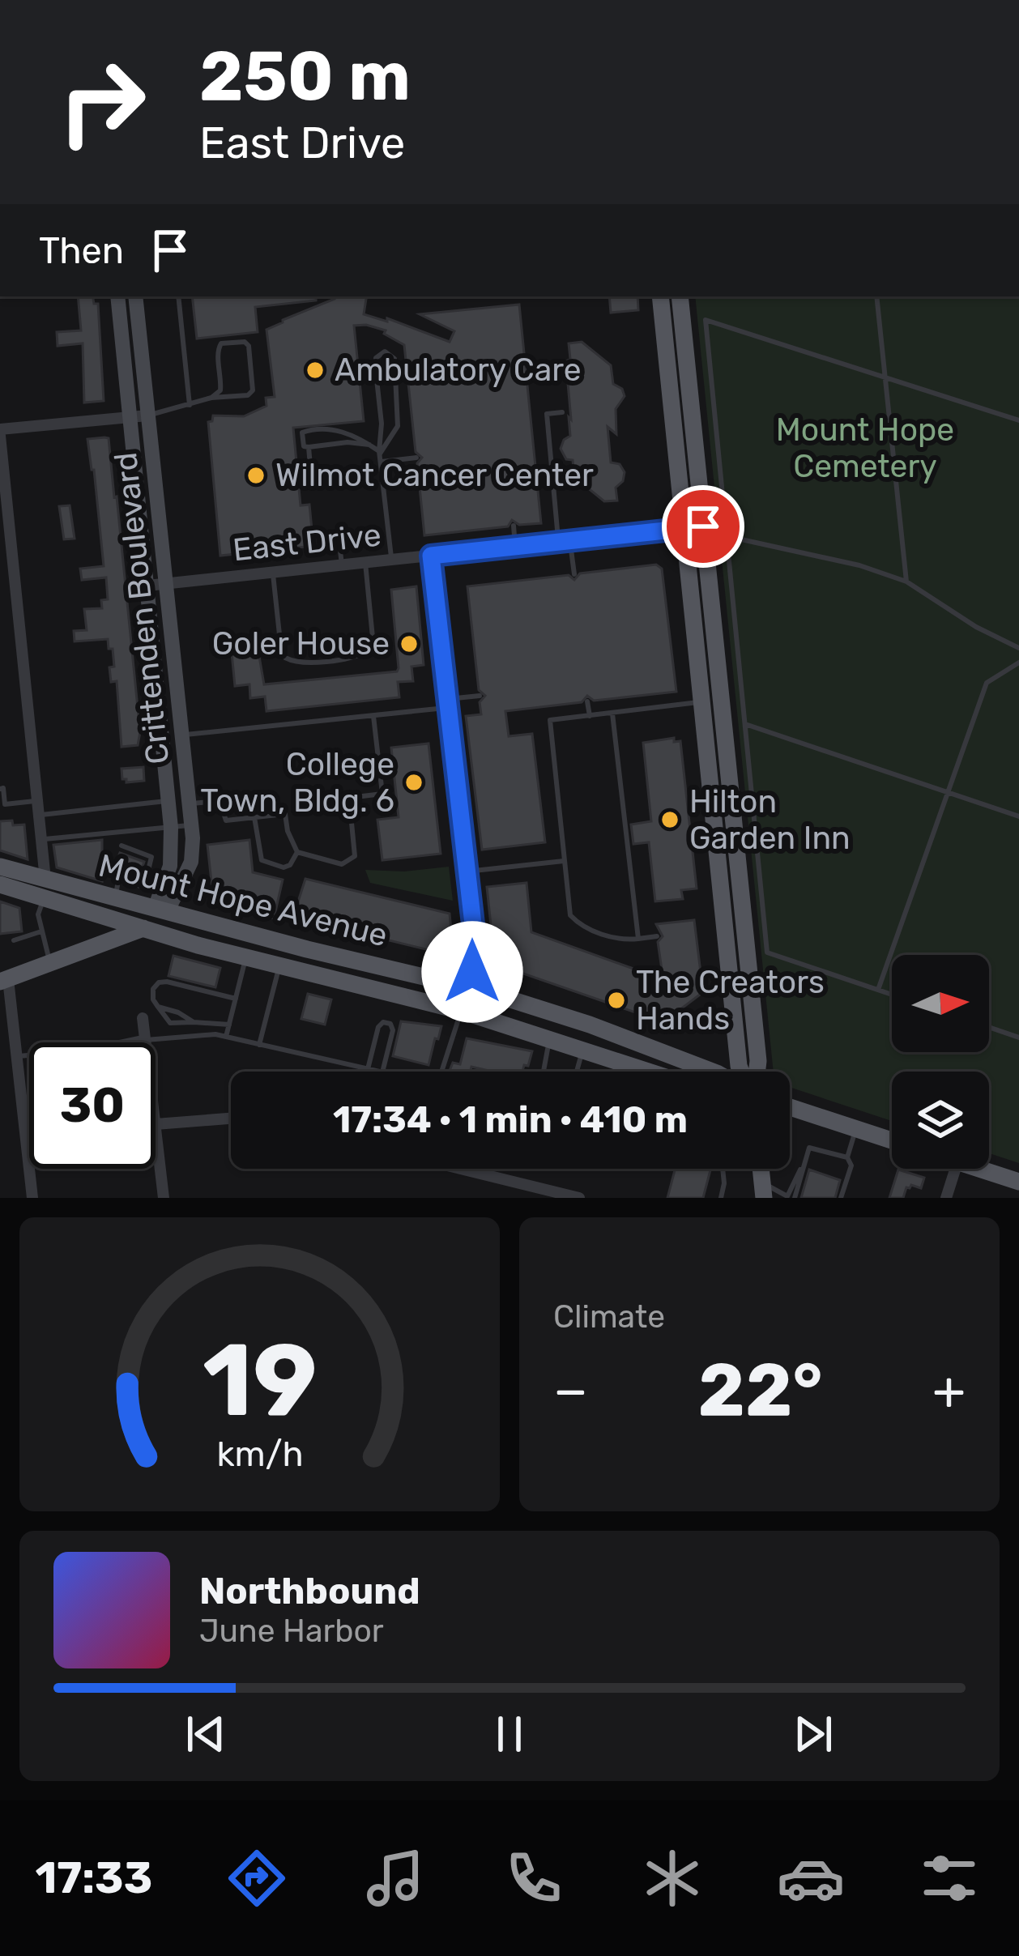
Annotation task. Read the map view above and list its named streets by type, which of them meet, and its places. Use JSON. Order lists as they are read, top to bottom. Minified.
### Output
{"streets":{"main road":["Mount Hope Avenue"],"street":["East Drive","Crittenden Boulevard"]},"crossings":[["East Drive","Crittenden Boulevard"],["Crittenden Boulevard","Mount Hope Avenue"]],"parks":["Mount Hope Cemetery"],"places":["Ambulatory Care","Wilmot Cancer Center","Goler House","College Town, Bldg. 6","Hilton Garden Inn","The Creators Hands"],"north":"right","page":{"turn":["250 m","East Drive"],"then":"Then","limit":"30","trip":"17:34 · 1 min · 410 m","tile":"Climate","heat":["−","22°","+"],"song":["Northbound","June Harbor"],"tabs":"17:33","gauge":["19","km/h"]}}
